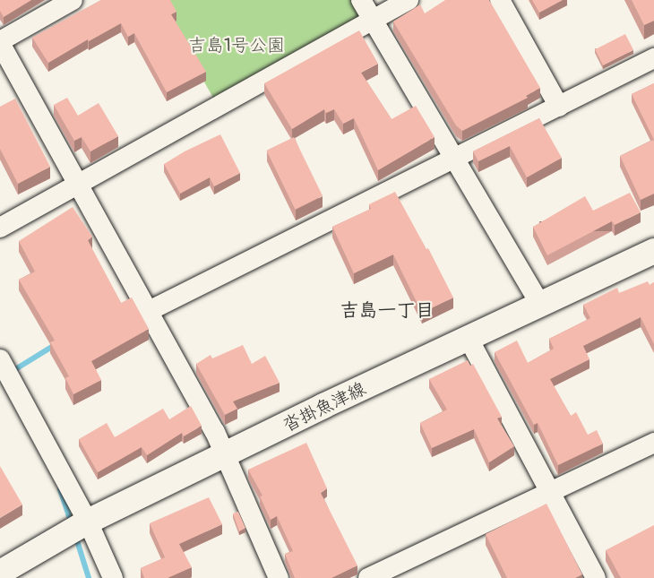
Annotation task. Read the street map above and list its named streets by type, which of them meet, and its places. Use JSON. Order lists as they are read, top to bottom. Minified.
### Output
{"streets":{"main road":["沓掛魚津線"]},"districts":["吉島一丁目"],"parks":["吉島1号公園"]}
